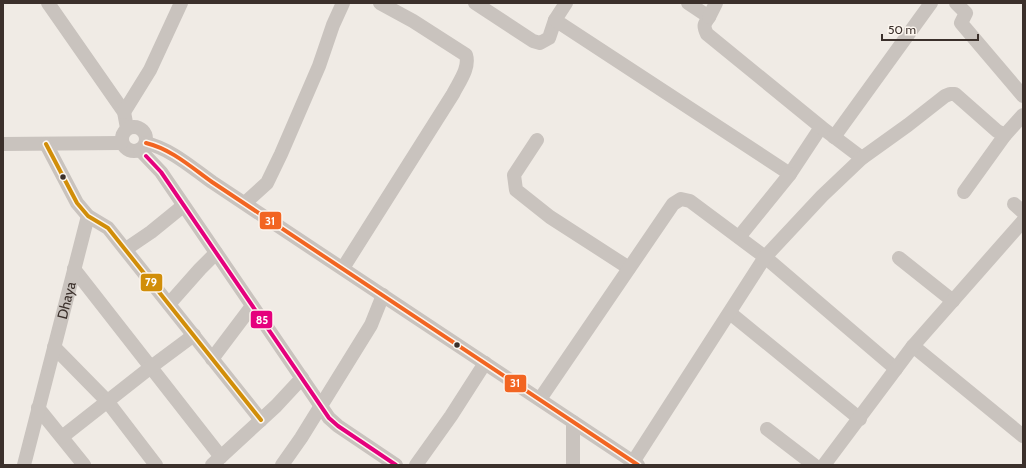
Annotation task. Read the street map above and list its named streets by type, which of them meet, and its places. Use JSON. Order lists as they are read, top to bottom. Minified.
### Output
{"streets":{"street":["Dhaya"]},"lines":["transit line 31","transit line 79","transit line 85"],"scale_bar":"50 m"}
